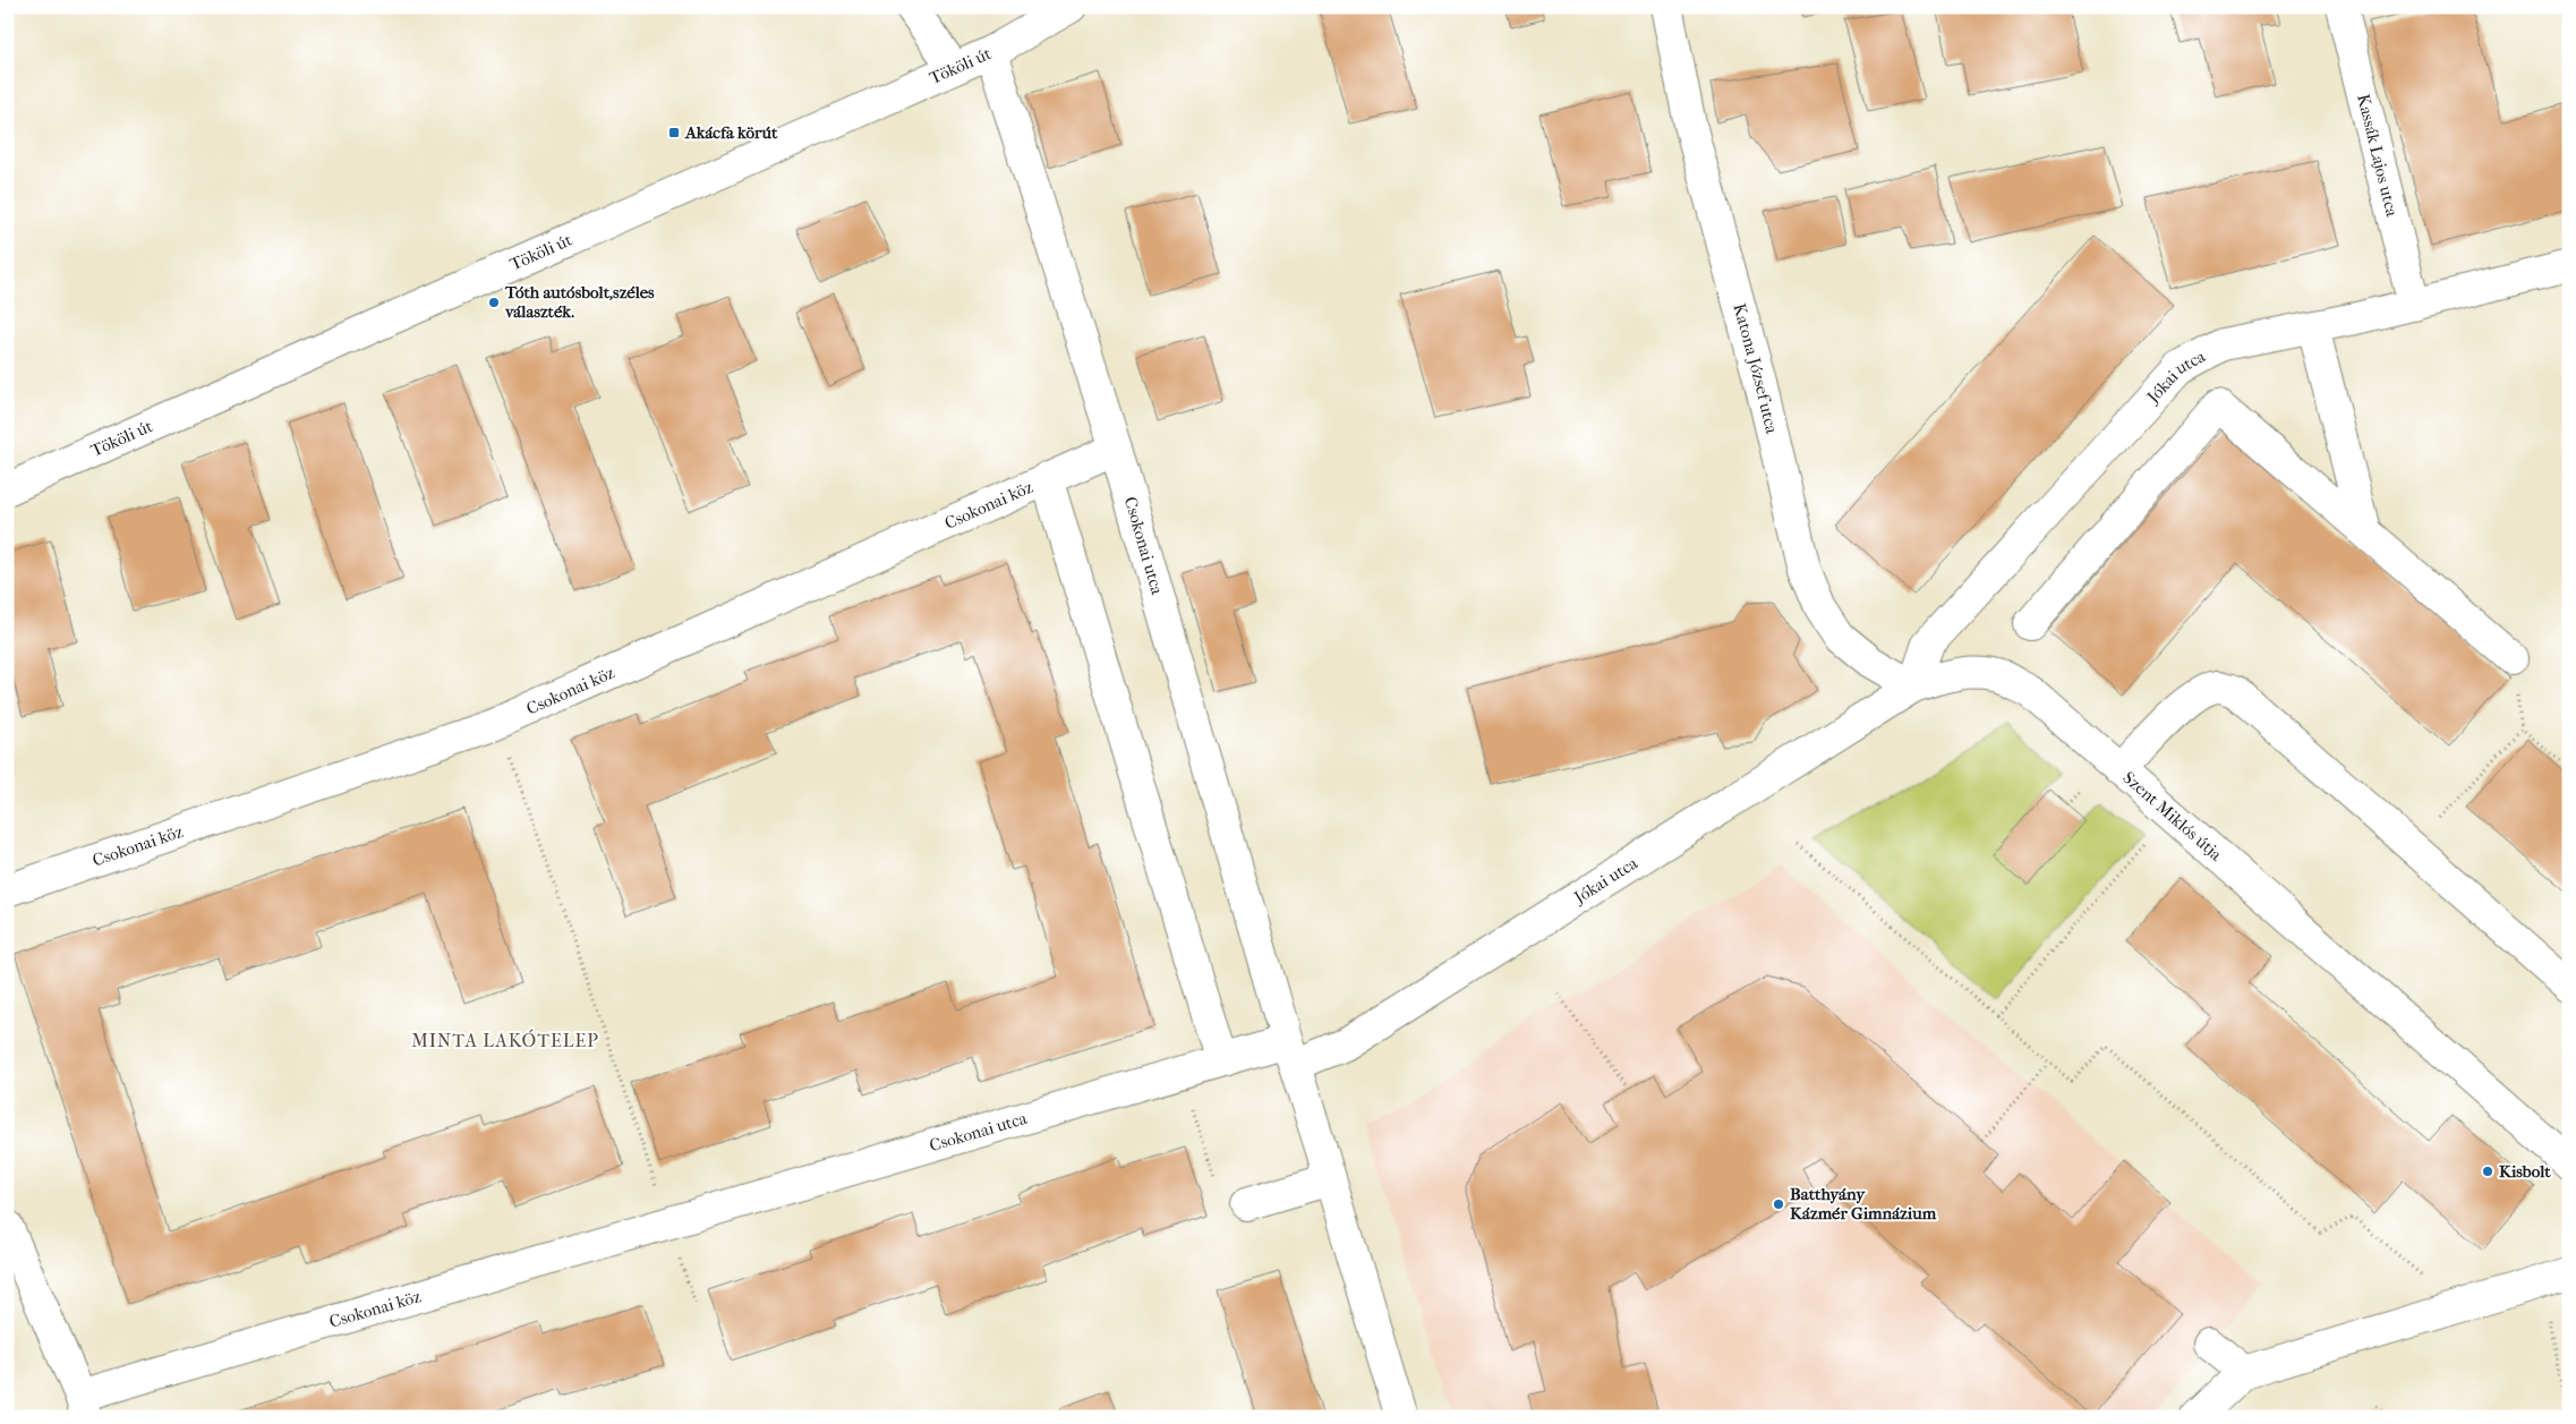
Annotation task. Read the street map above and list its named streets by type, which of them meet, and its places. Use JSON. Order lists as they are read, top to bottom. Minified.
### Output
{"streets":{"street":["Tököli út","Kassák Lajos utca","Katona József utca","Jókai utca","Csokonai köz","Csokonai utca","Szent Miklós útja"]},"crossings":[["Tököli út","Csokonai utca"],["Kassák Lajos utca","Jókai utca"],["Katona József utca","Jókai utca"],["Jókai utca","Csokonai utca"],["Jókai utca","Szent Miklós útja"],["Csokonai köz","Csokonai utca"]],"districts":["MINTA LAKÓTELEP"],"places":{"transit":["Akácfa körút"],"other":["Tóth autósbolt,széles választék.","Kisbolt","Batthyány Kázmér Gimnázium"]}}
